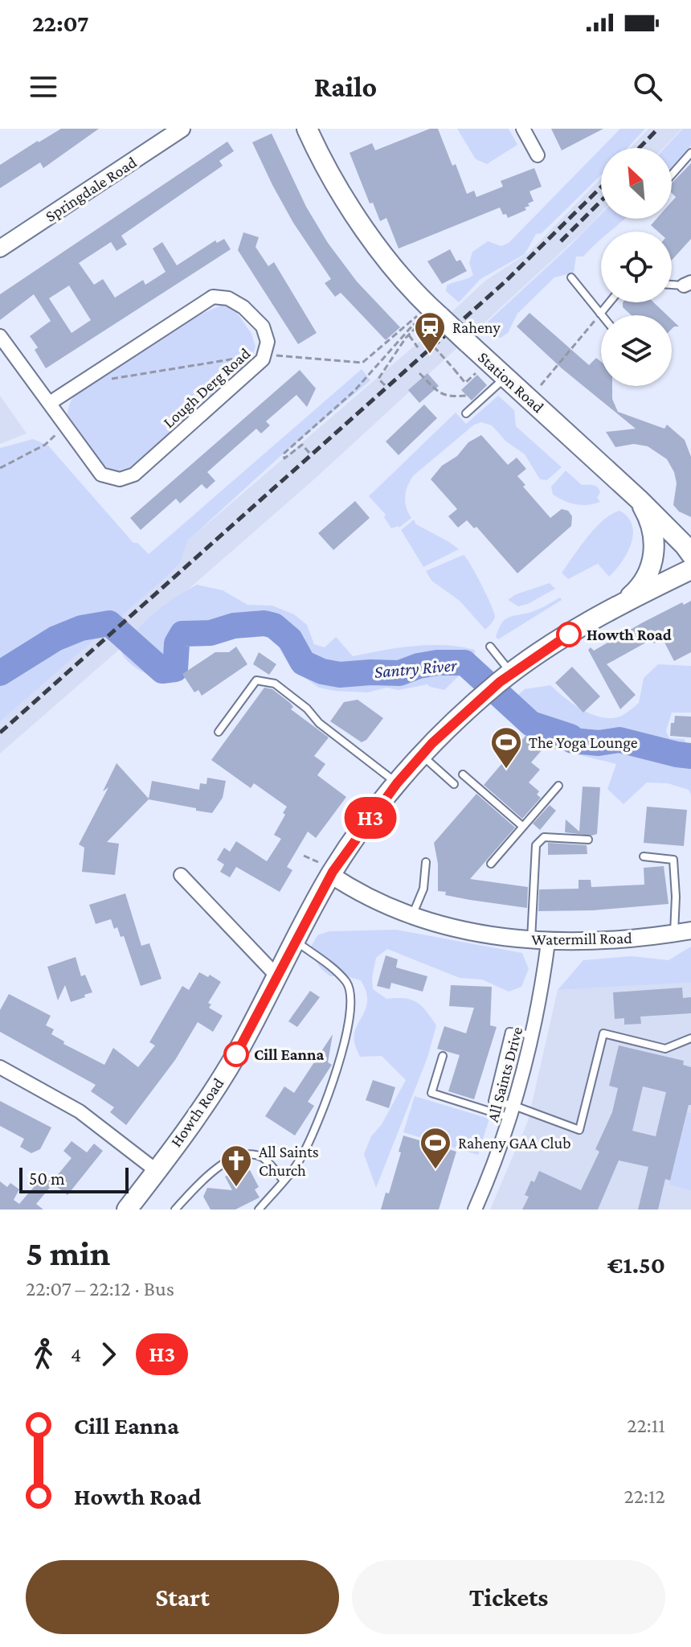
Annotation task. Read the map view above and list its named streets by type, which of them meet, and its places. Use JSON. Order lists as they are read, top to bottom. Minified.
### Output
{"streets":{"main road":["Station Road","Howth Road"],"street":["Springdale Road","Lough Derg Road","Watermill Road","All Saints Drive"]},"crossings":[["Station Road","Howth Road"],["Watermill Road","All Saints Drive"],["Watermill Road","Howth Road"]],"water":["Santry River"],"places":{"station":["Raheny"],"other":["Howth Road","Cill Eanna"],"sports":["The Yoga Lounge","Raheny GAA Club"],"church":["All Saints Church"]},"lines":["bus line H3"],"scale_bar":"50 m","north":"top left","page":{"status":"22:07","header":"Railo","on_map":"H3","scale":"50 m","heading":["5 min","22:07 – 22:12 · Bus","€1.50"],"legs":["4","H3"],"list":[{"name":"Cill Eanna","value":"22:11"},{"name":"Howth Road","value":"22:12"}],"buttons":["Start","Tickets"]}}
